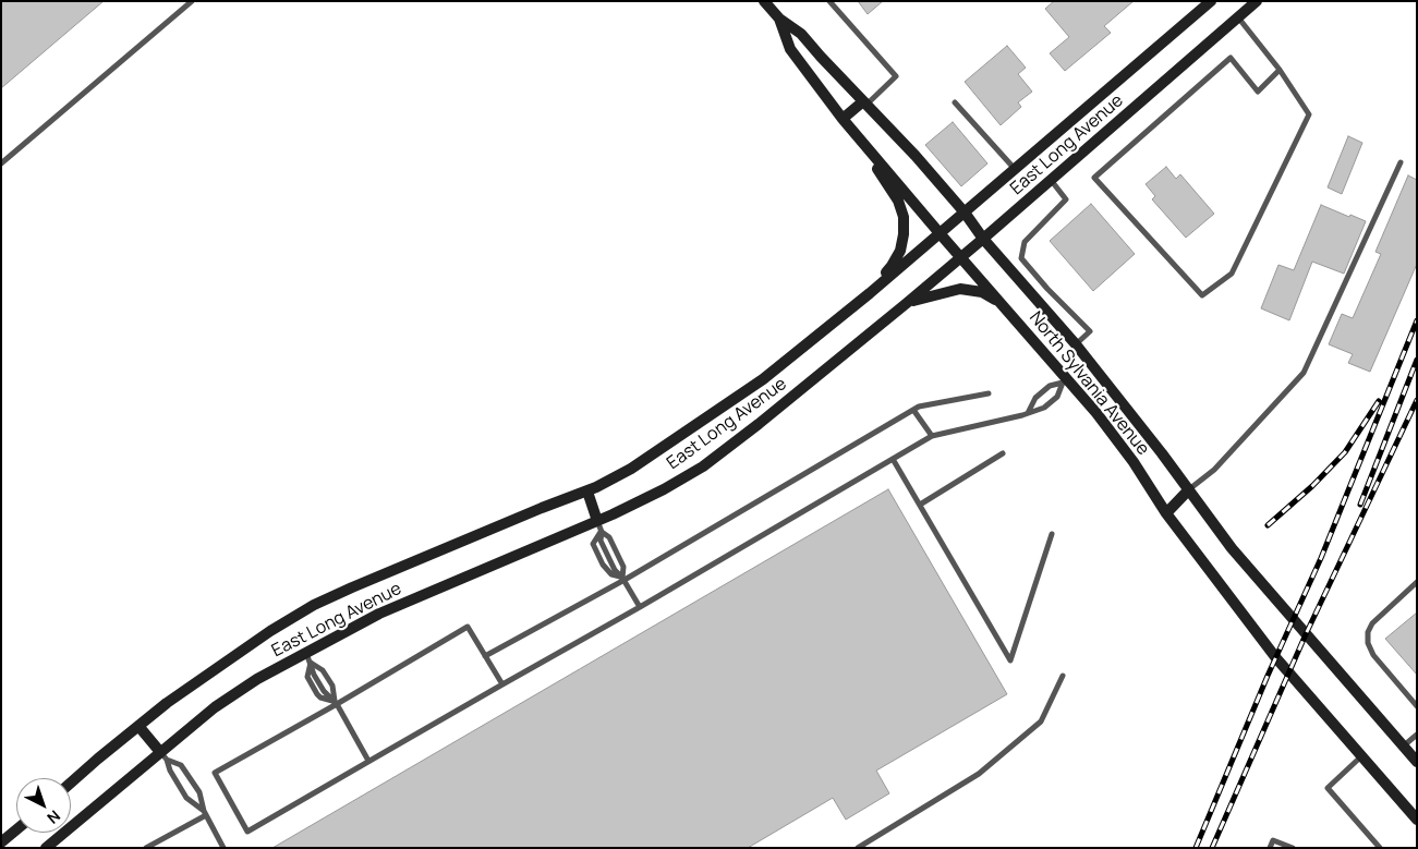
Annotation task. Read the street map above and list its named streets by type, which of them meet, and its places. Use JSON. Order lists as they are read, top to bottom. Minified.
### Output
{"streets":{"main road":["East Long Avenue","North Sylvania Avenue"]},"crossings":[["East Long Avenue","North Sylvania Avenue"]],"north":"bottom right"}
